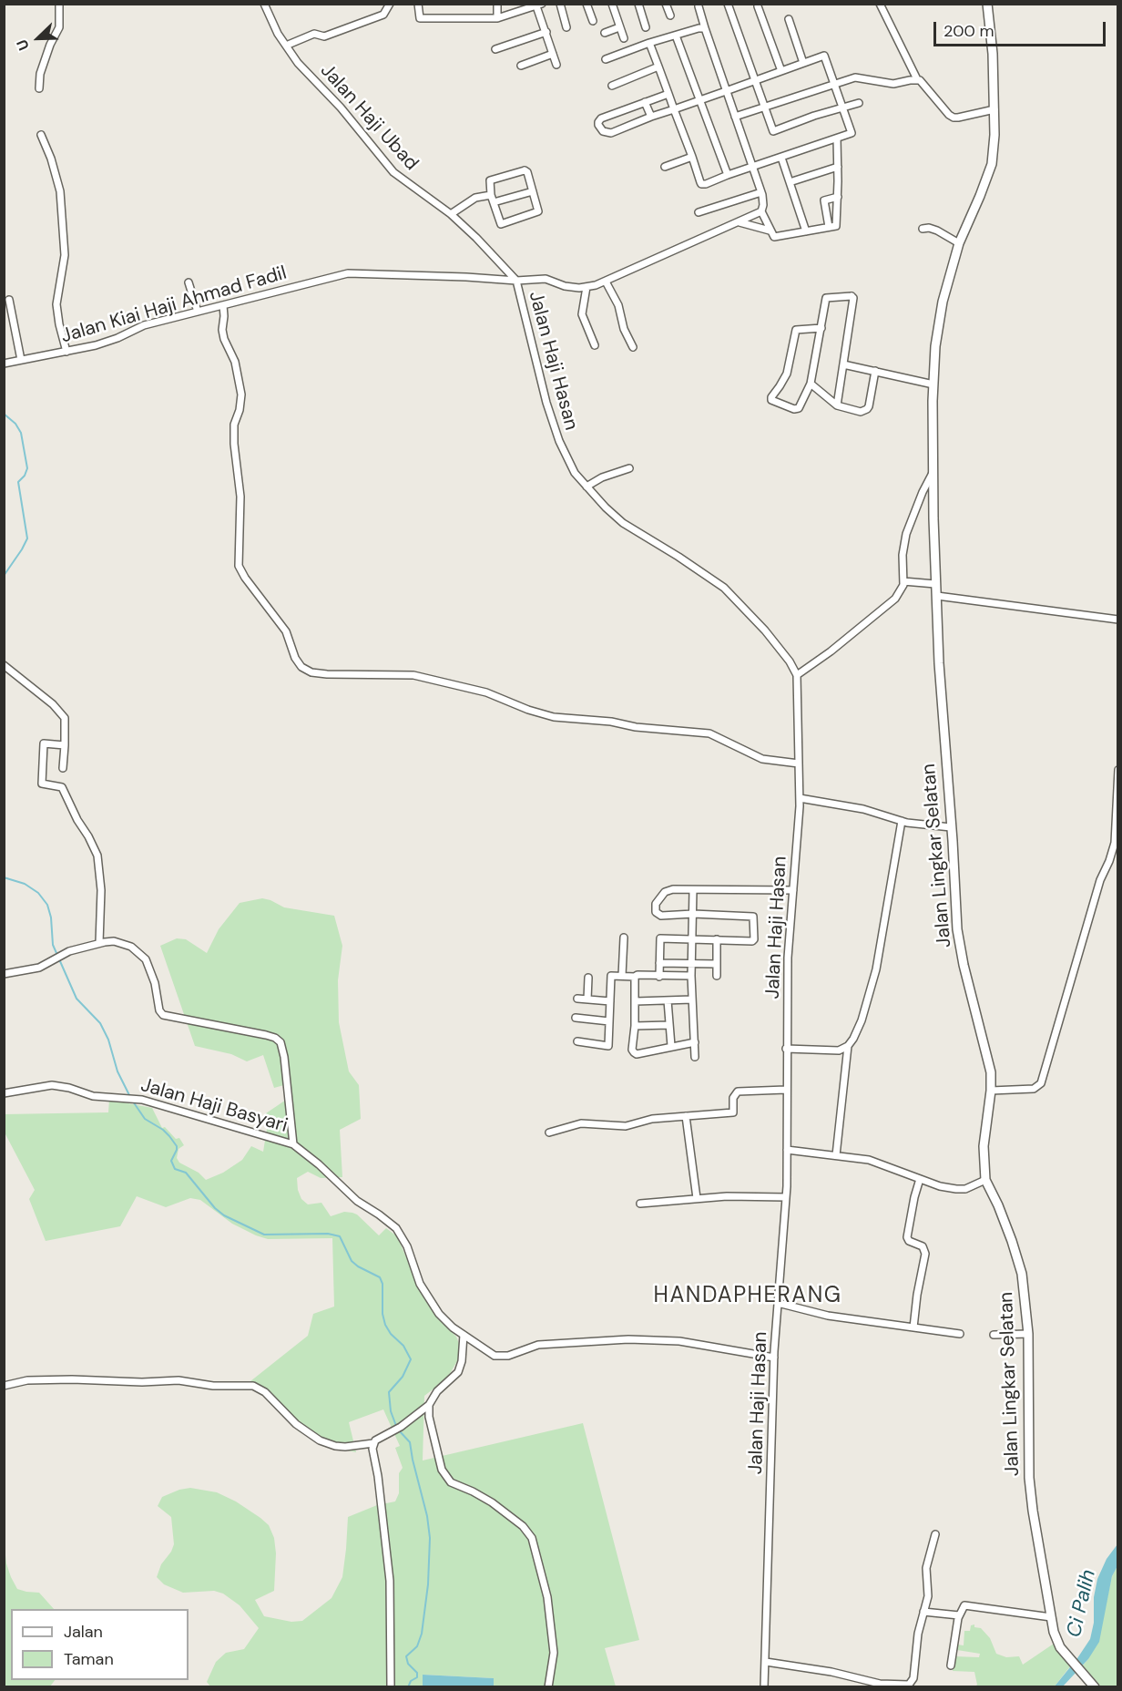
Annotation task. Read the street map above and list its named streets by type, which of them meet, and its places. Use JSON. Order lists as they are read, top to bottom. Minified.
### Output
{"streets":{"street":["Jalan Haji Ubad","Jalan Kiai Haji Ahmad Fadil","Jalan Haji Hasan","Jalan Lingkar Selatan","Jalan Haji Basyari"]},"crossings":[["Jalan Haji Ubad","Jalan Kiai Haji Ahmad Fadil"],["Jalan Haji Ubad","Jalan Haji Hasan"],["Jalan Kiai Haji Ahmad Fadil","Jalan Haji Hasan"],["Jalan Haji Hasan","Jalan Haji Basyari"]],"districts":["HANDAPHERANG"],"water":["Ci Palih"],"legend":["Jalan","Taman"],"scale_bar":"200 m","north":"bottom left"}
